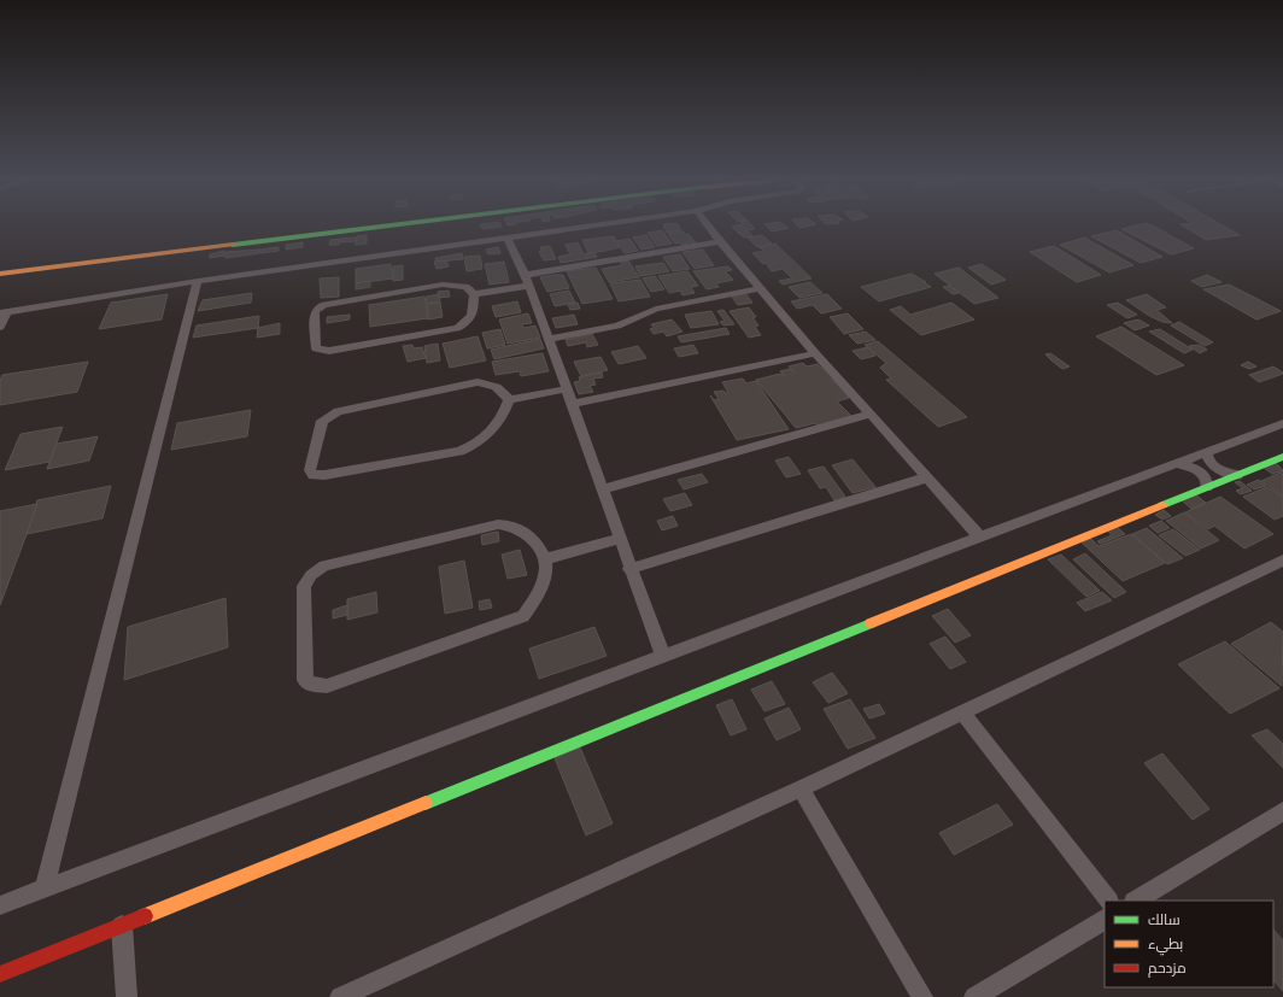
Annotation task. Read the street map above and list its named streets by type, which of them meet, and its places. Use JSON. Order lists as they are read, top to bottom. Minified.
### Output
{"legend":["سالك","بطيء","مزدحم"]}
